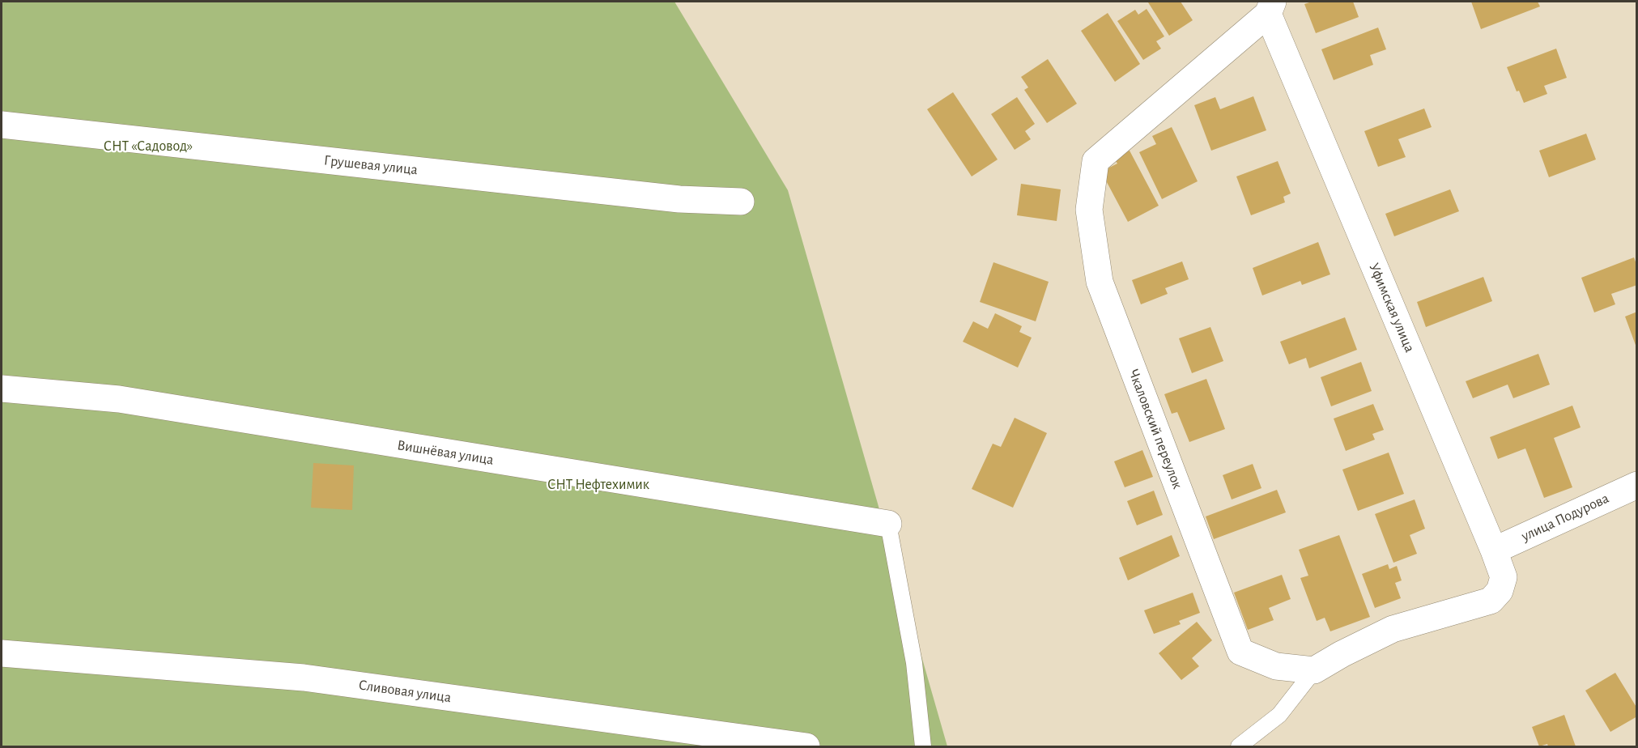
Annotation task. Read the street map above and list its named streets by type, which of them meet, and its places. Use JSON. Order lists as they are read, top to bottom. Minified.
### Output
{"streets":{"street":["Грушевая улица","Уфимская улица","Чкаловский переулок","Вишнёвая улица","улица Подурова","Сливовая улица"]},"crossings":[["Уфимская улица","Чкаловский переулок"],["Уфимская улица","улица Подурова"]],"parks":["СНТ «Садовод»","СНТ Нефтехимик"]}
